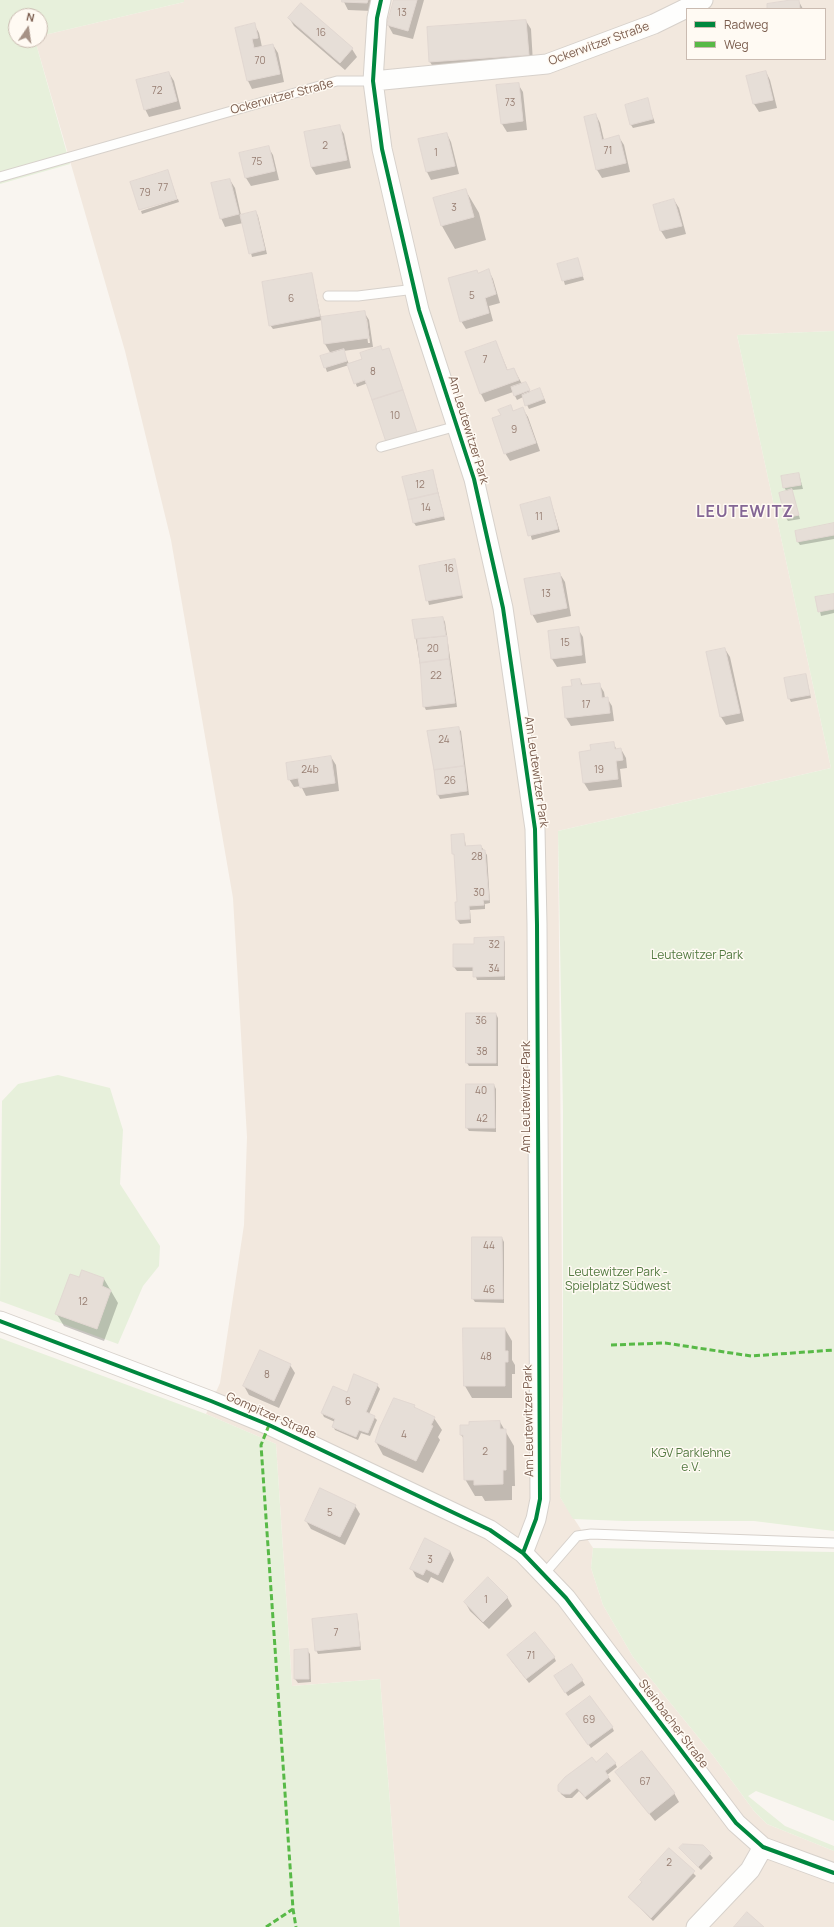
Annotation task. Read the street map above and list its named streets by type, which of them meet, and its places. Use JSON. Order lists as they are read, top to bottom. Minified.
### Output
{"streets":{"street":["Ockerwitzer Straße","Am Leutewitzer Park","Gompitzer Straße","Steinbacher Straße"]},"crossings":[["Ockerwitzer Straße","Am Leutewitzer Park"],["Am Leutewitzer Park","Gompitzer Straße"],["Am Leutewitzer Park","Steinbacher Straße"],["Gompitzer Straße","Steinbacher Straße"]],"districts":["LEUTEWITZ"],"parks":["Leutewitzer Park","Leutewitzer Park - Spielplatz Südwest","KGV Parklehne e.V."],"house_numbers":["13","16","70","72","73","2","71","1","75","77","79","3","5","6","7","8","10","9","12","14","11","16","13","15","20","22","17","24","24b","19","26","28","30","32","34","36","38","40","42","44","46","12","48","8","6","4","2","5","3","1","7","71","69","67","2"],"legend":["Radweg","Weg"],"north":"top"}
